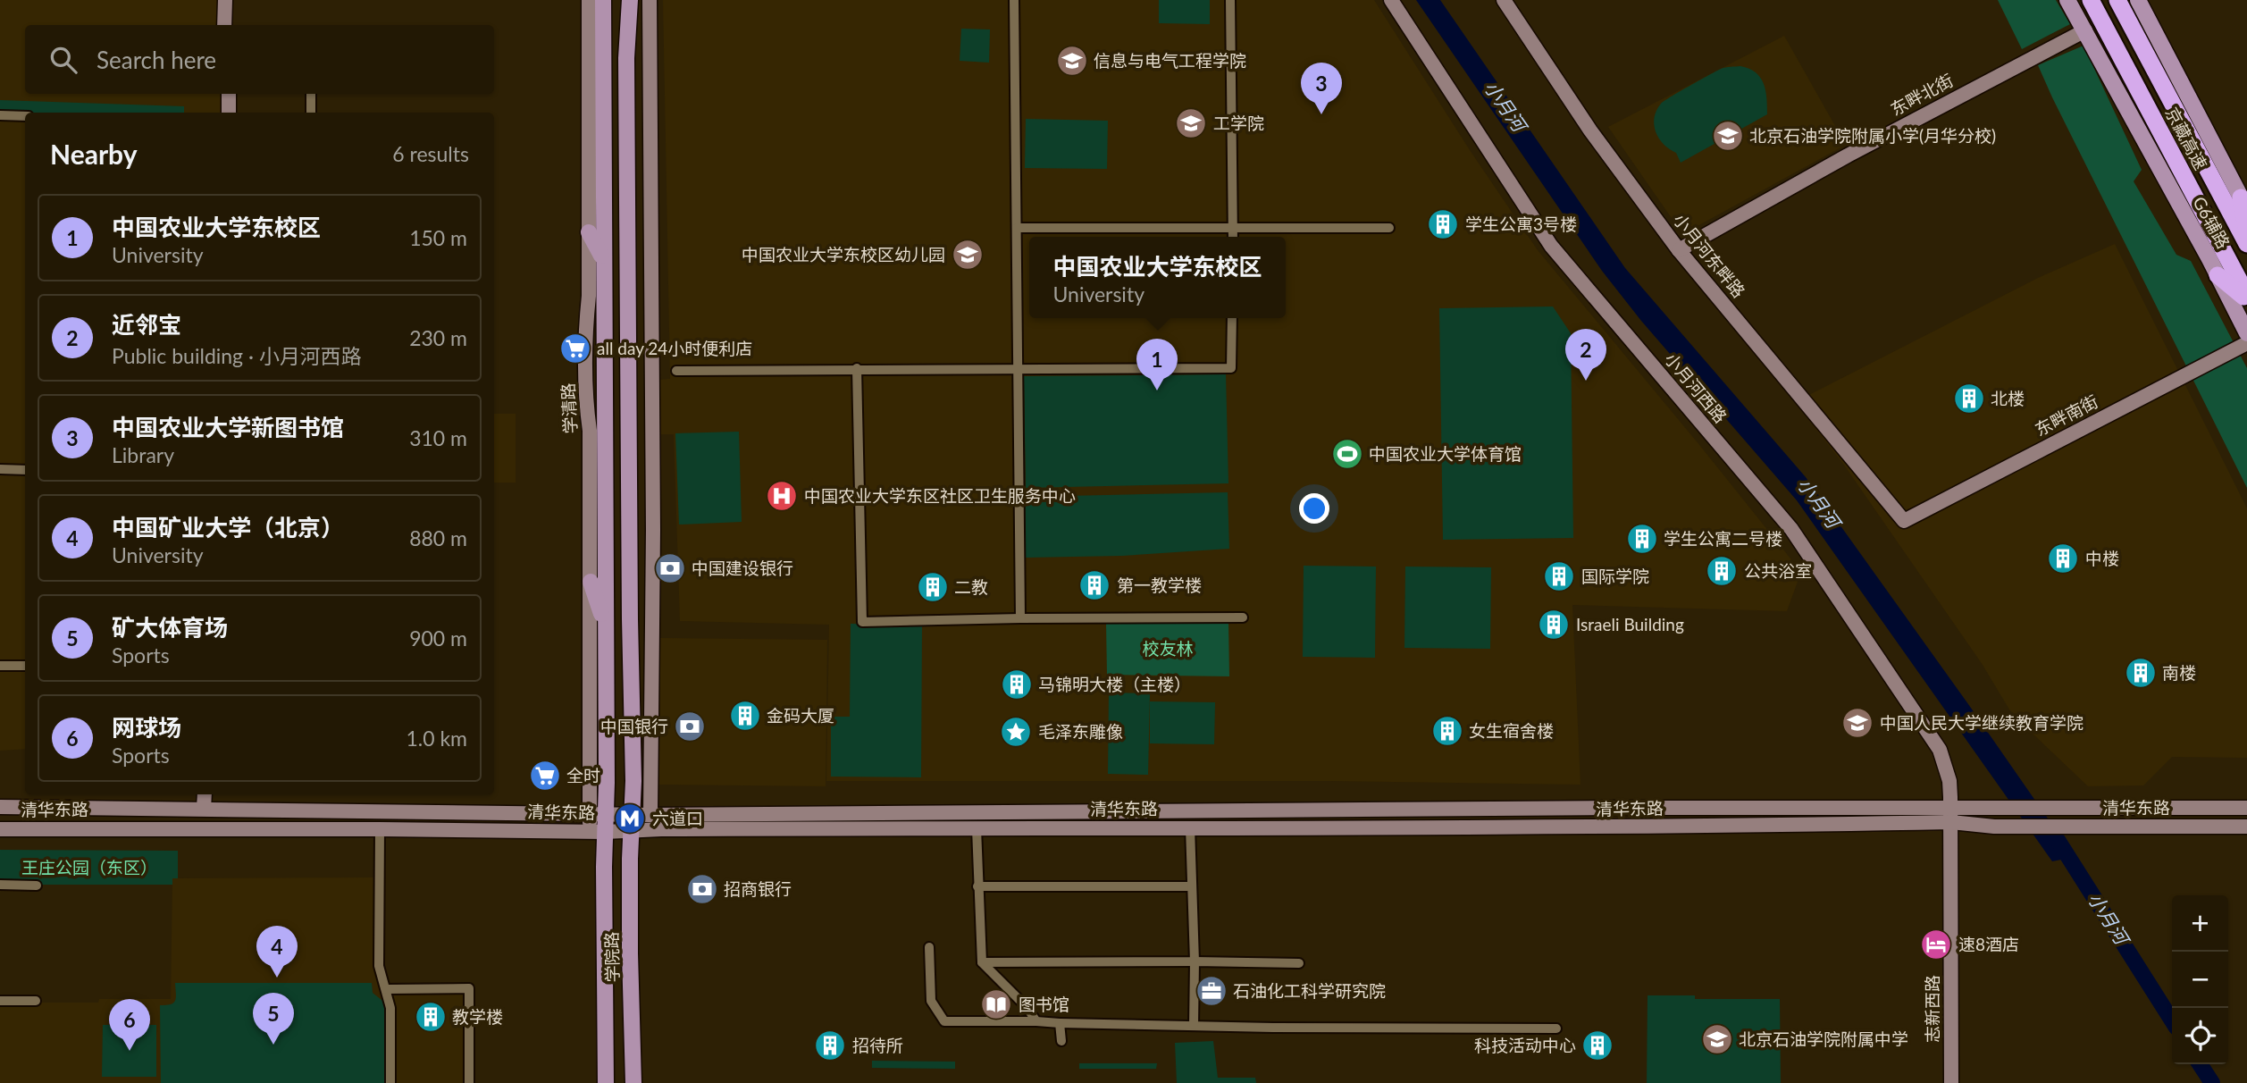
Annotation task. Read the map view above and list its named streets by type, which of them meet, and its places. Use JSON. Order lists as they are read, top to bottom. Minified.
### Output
{"streets":{"highway":["京藏高速"],"main road":["东畔北街","G6辅路","小月河东畔路","小月河西路","学清路","东畔南街","清华东路","学院路","志新西路"]},"crossings":[["东畔北街","G6辅路"],["东畔北街","小月河东畔路"],["小月河东畔路","东畔南街"],["小月河西路","清华东路"],["小月河西路","志新西路"],["学清路","清华东路"],["学清路","学院路"],["清华东路","学院路"],["清华东路","志新西路"]],"water":["小月河"],"parks":["校友林","王庄公园（东区）"],"places":{"school or university":["信息与电气工程学院","工学院","北京石油学院附属小学(月华分校)","中国农业大学东校区幼儿园","中国人民大学继续教育学院","北京石油学院附属中学"],"building":["学生公寓3号楼","北楼","学生公寓二号楼","中楼","公共浴室","国际学院","第一教学楼","二教","Israeli Building","南楼","马锦明大楼（主楼）","金码大厦","女生宿舍楼","教学楼","招待所","科技活动中心"],"supermarket":["all day 24小时便利店","全时"],"sports":["中国农业大学体育馆"],"hospital":["中国农业大学东区社区卫生服务中心"],"bank":["中国建设银行","中国银行","招商银行"],"place":["毛泽东雕像"],"metro station":["六道口"],"hotel":["速8酒店"],"office":["石油化工科学研究院"],"library":["图书馆"]},"page":{"search":"Search here","pins":["3","2","1","4","5","6"],"heading":["Nearby","6 results"],"list":[{"mark":"1","name":"中国农业大学东校区","note":"University","value":"150 m"},{"mark":"2","name":"近邻宝","note":"Public building · 小月河西路","value":"230 m"},{"mark":"3","name":"中国农业大学新图书馆","note":"Library","value":"310 m"},{"mark":"4","name":"中国矿业大学（北京）","note":"University","value":"880 m"},{"mark":"5","name":"矿大体育场","note":"Sports","value":"900 m"},{"mark":"6","name":"网球场","note":"Sports","value":"1.0 km"}],"popup":["中国农业大学东校区","University"],"map_buttons":["+","−"]}}
